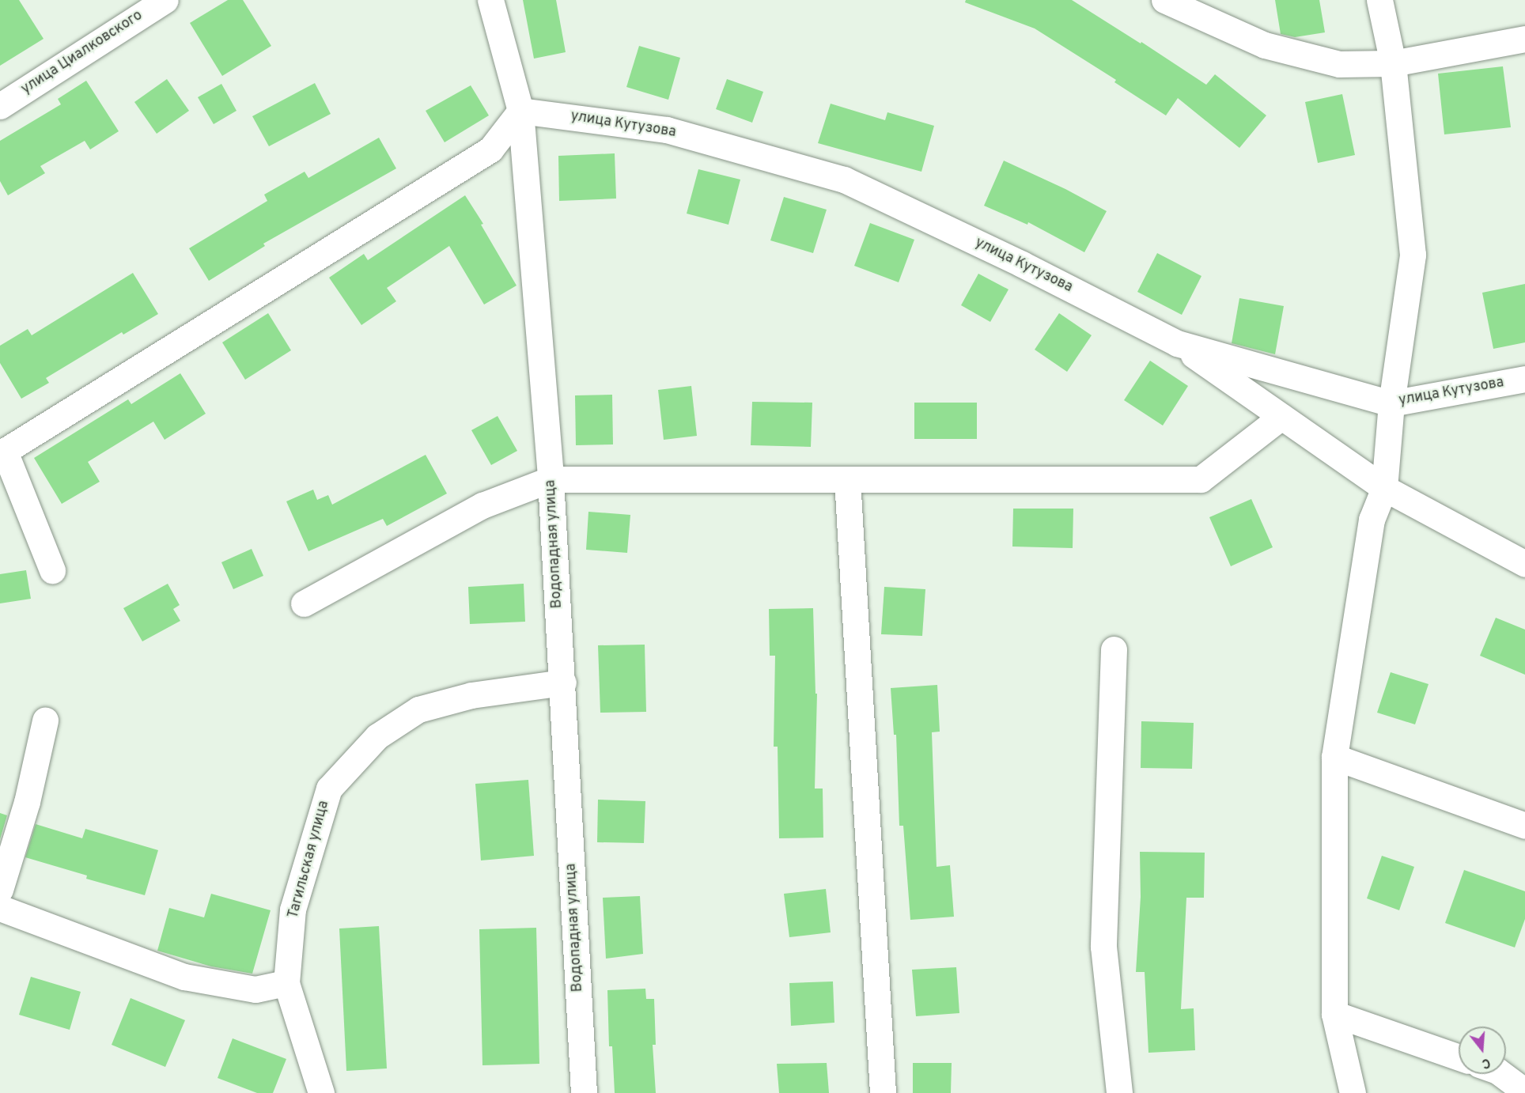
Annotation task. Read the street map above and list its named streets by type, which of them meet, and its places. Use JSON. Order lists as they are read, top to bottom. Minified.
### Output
{"streets":{"street":["улица Циалковского","улица Кутузова","Водопадная улица","Тагильская улица"]},"crossings":[["улица Кутузова","Водопадная улица"],["Водопадная улица","Тагильская улица"]],"north":"bottom"}
